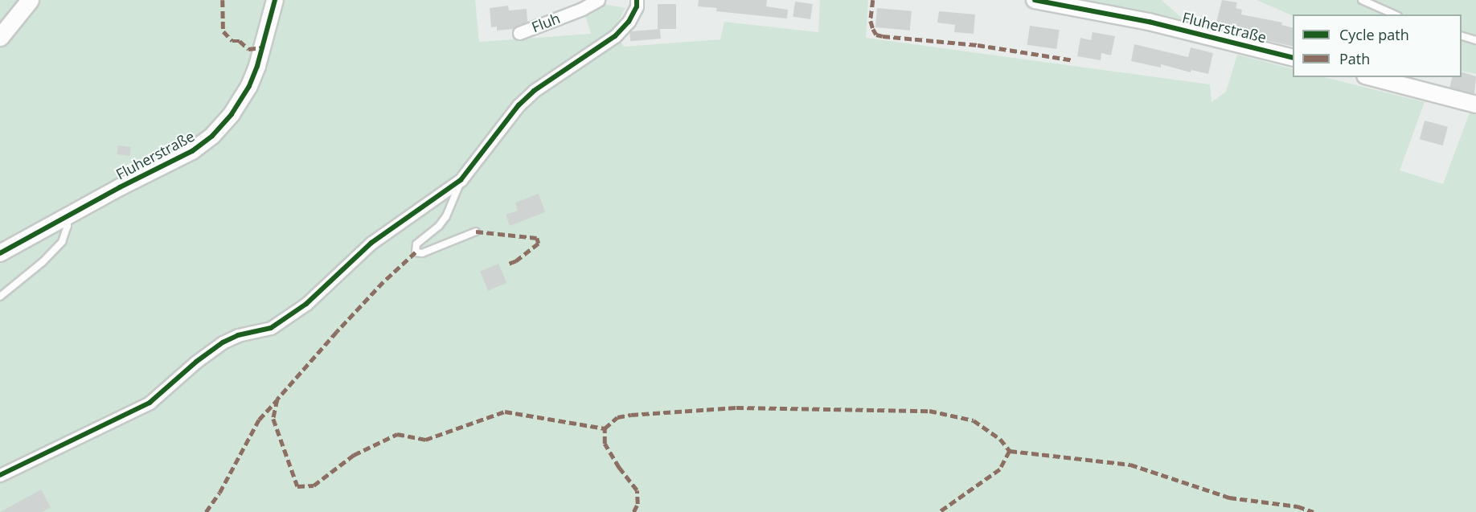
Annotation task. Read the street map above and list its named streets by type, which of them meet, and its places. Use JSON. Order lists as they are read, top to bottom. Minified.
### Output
{"streets":{"street":["Fluh","Fluherstraße"]},"legend":["Cycle path","Path"]}
